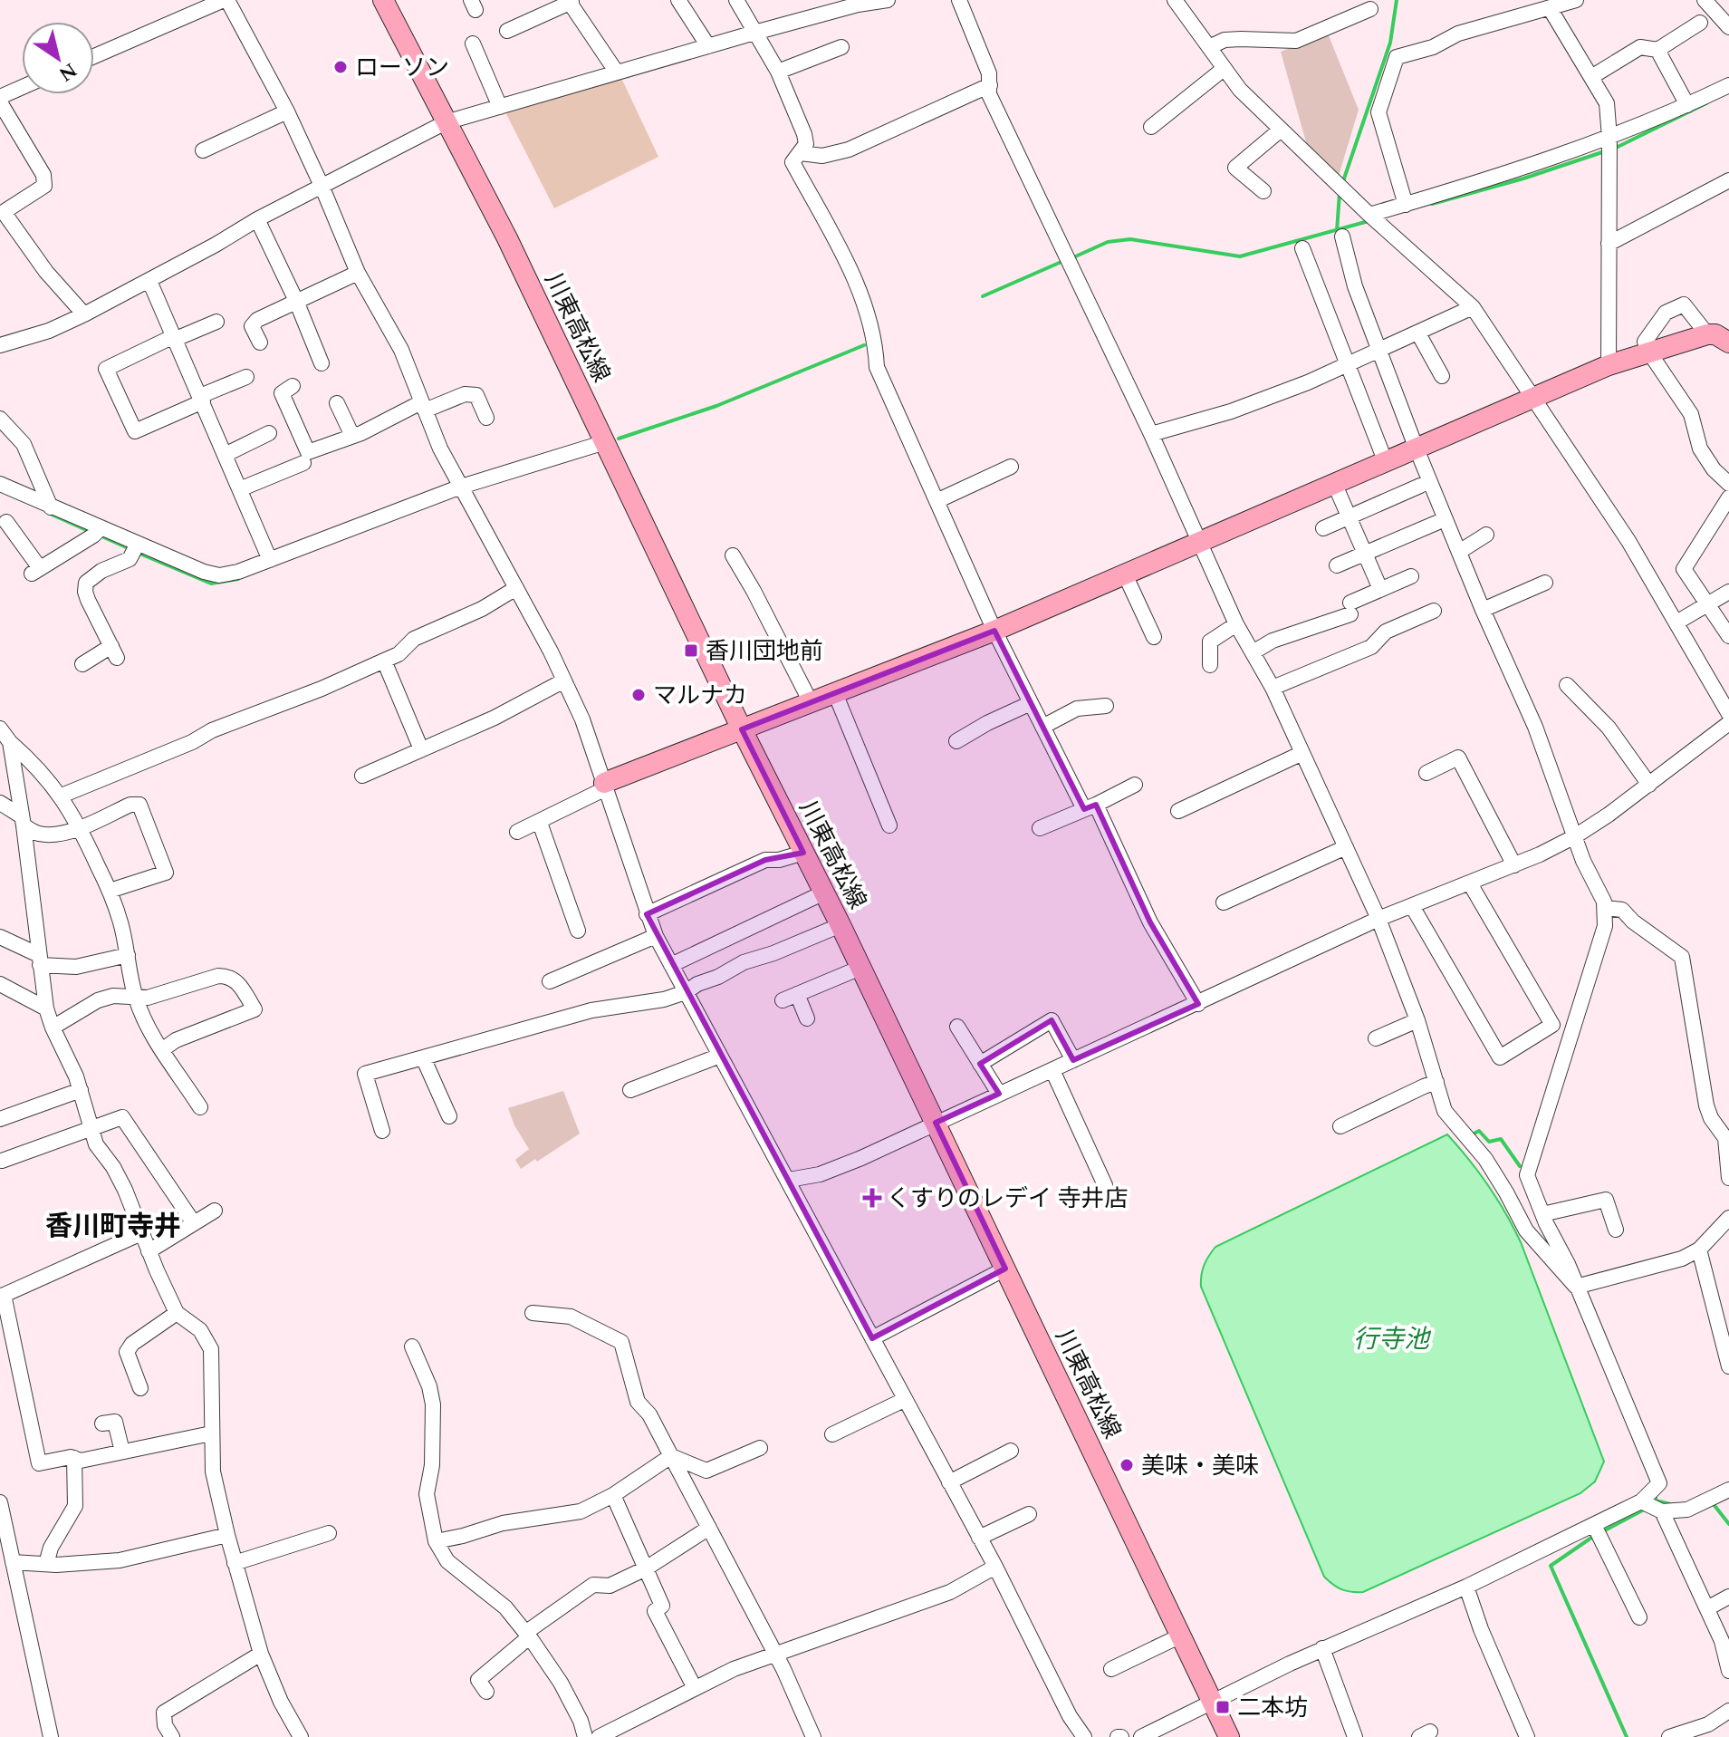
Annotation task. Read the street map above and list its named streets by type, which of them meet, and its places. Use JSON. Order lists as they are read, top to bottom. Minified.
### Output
{"streets":{"main road":["川東高松線"]},"districts":["香川町寺井"],"water":["行寺池"],"places":{"other":["ローソン","マルナカ","美味・美味"],"transit":["香川団地前","二本坊"],"health":["くすりのレデイ 寺井店"]},"north":"bottom right"}
